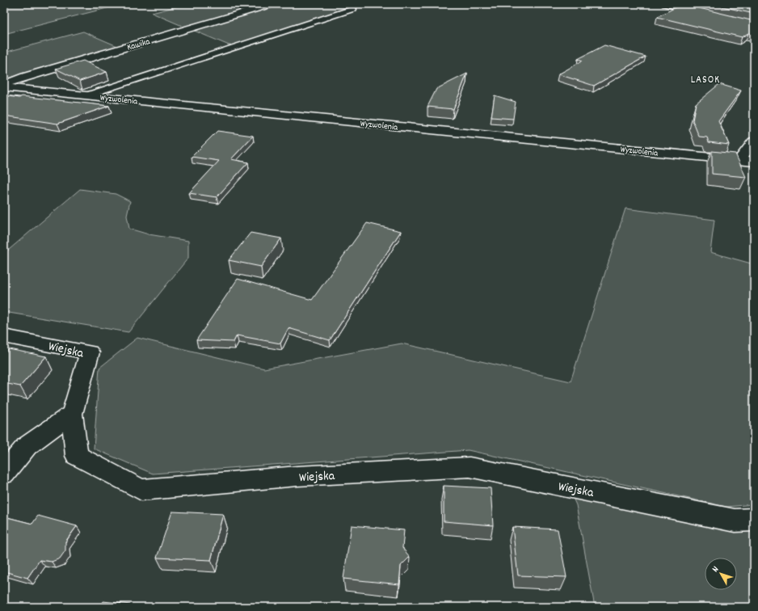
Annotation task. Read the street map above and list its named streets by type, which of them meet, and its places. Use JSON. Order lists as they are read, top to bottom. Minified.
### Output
{"streets":{"street":["Kawika","Wyzwolenia","Wiejska"]},"districts":["LASOK"],"north":"top left"}
